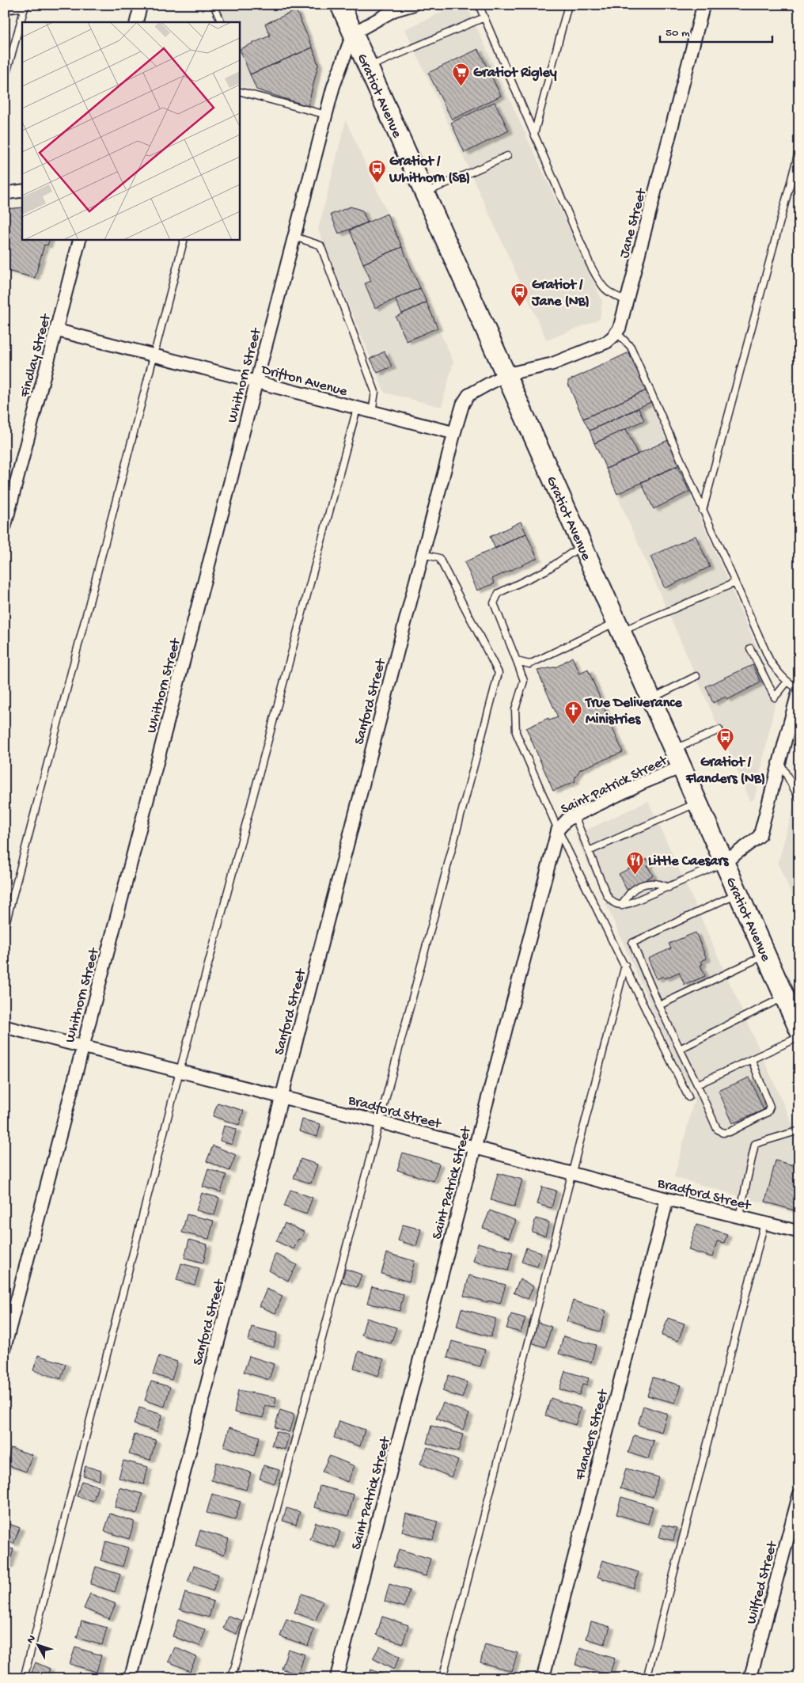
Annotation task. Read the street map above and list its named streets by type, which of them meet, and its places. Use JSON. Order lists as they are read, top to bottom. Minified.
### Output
{"streets":{"main road":["Gratiot Avenue"],"street":["Jane Street","Findlay Street","Whithorn Street","Drifton Avenue","Sanford Street","Saint Patrick Street","Bradford Street","Flanders Street","Wilfred Street"]},"crossings":[["Gratiot Avenue","Whithorn Street"],["Gratiot Avenue","Sanford Street"],["Gratiot Avenue","Saint Patrick Street"],["Findlay Street","Drifton Avenue"],["Whithorn Street","Drifton Avenue"],["Whithorn Street","Bradford Street"],["Drifton Avenue","Sanford Street"],["Sanford Street","Bradford Street"],["Saint Patrick Street","Bradford Street"],["Bradford Street","Flanders Street"]],"places":{"supermarket":["Gratiot Rigley"],"bus stop":["Gratiot / Whithorn (SB)","Gratiot / Jane (NB)","Gratiot / Flanders (NB)"],"church":["True Deliverance Ministries"],"restaurant":["Little Caesars"]},"scale_bar":"50 m","north":"top left"}
